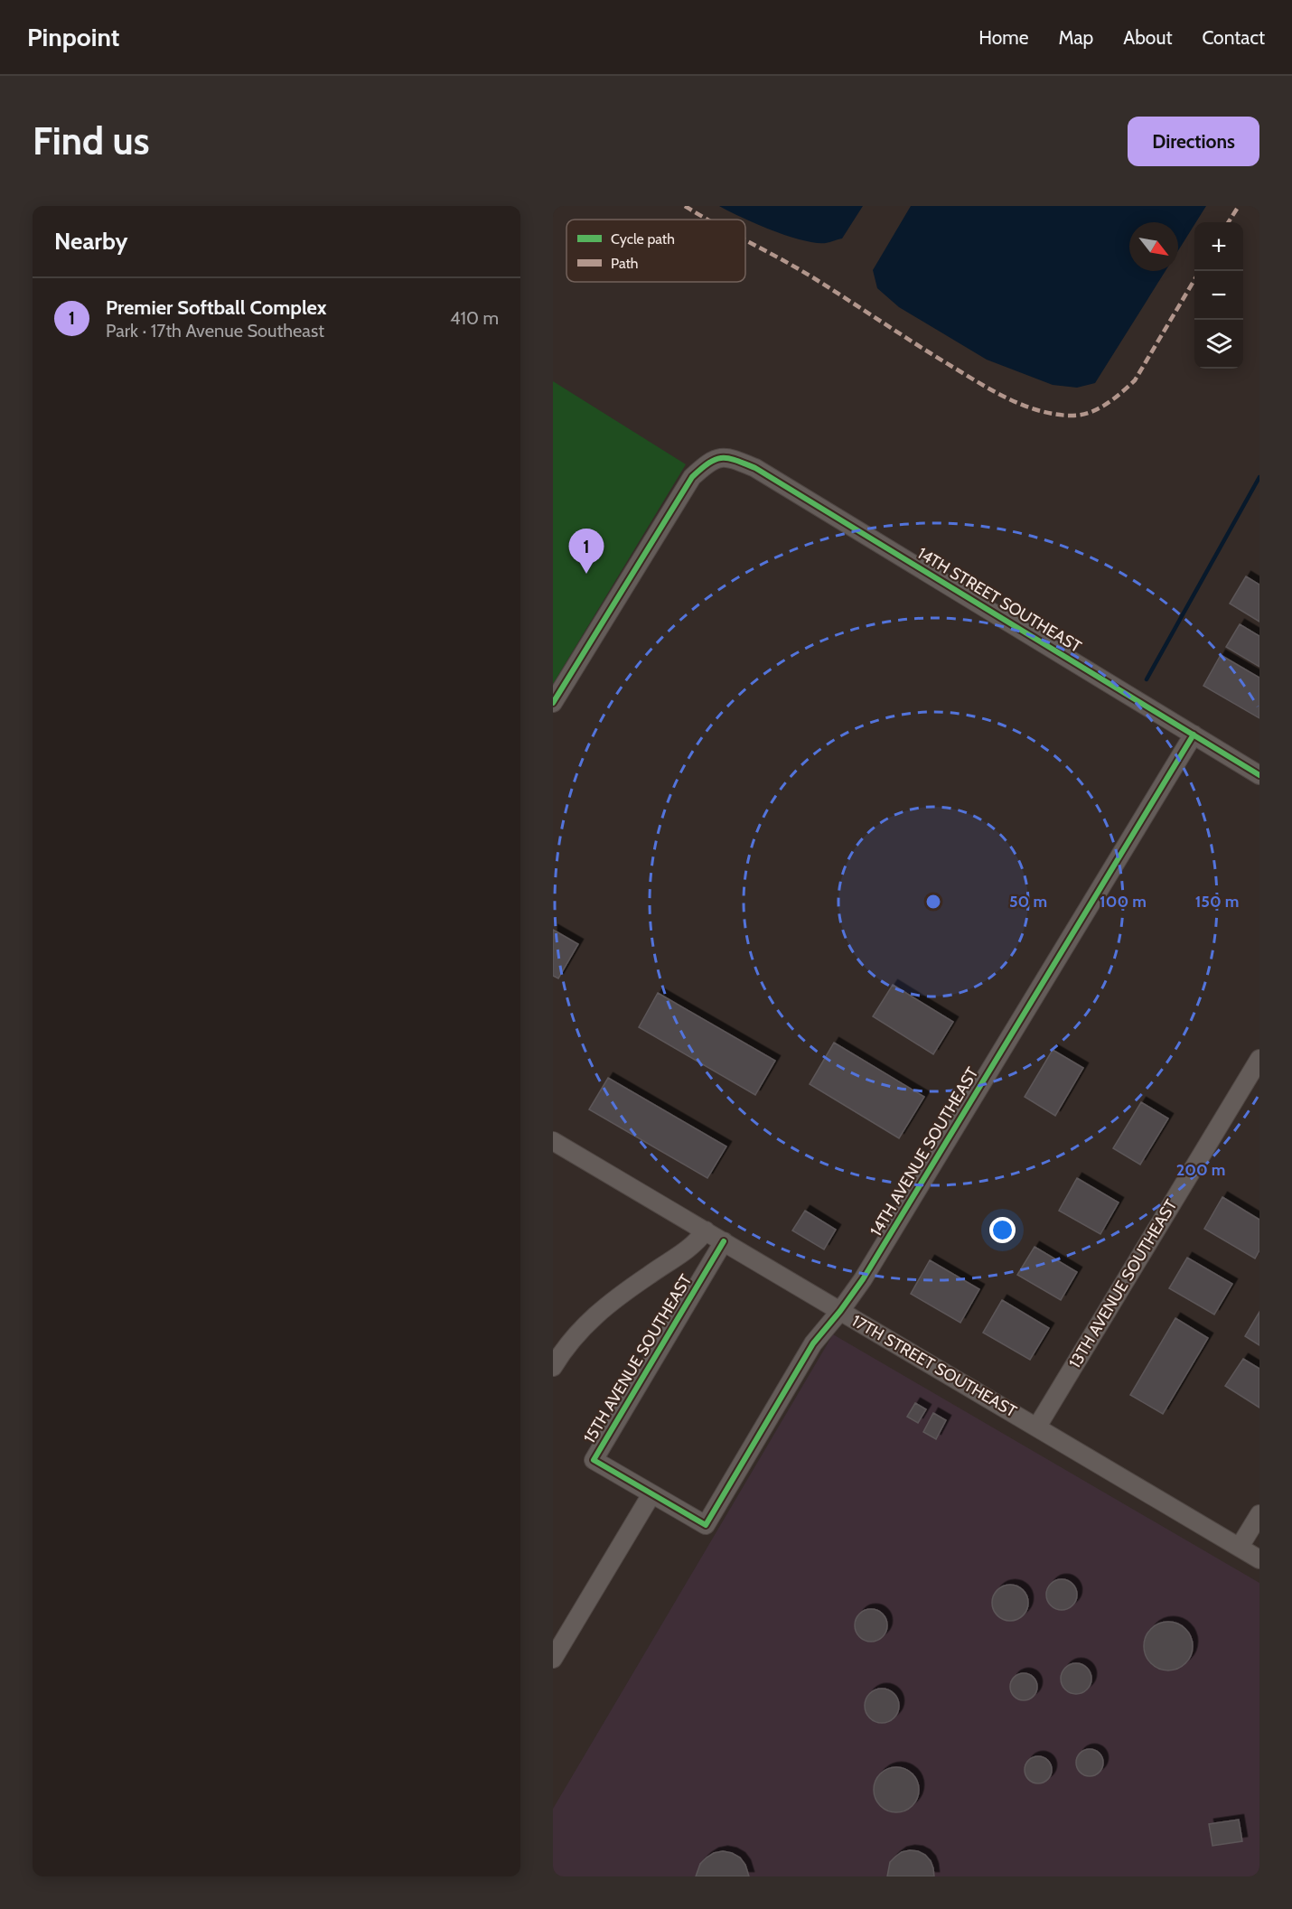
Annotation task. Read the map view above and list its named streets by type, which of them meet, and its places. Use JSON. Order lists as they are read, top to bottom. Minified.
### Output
{"streets":{"street":["14TH STREET SOUTHEAST","14TH AVENUE SOUTHEAST","13TH AVENUE SOUTHEAST","15TH AVENUE SOUTHEAST","17TH STREET SOUTHEAST"]},"crossings":[["14TH STREET SOUTHEAST","14TH AVENUE SOUTHEAST"],["14TH AVENUE SOUTHEAST","15TH AVENUE SOUTHEAST"],["14TH AVENUE SOUTHEAST","17TH STREET SOUTHEAST"],["13TH AVENUE SOUTHEAST","17TH STREET SOUTHEAST"],["15TH AVENUE SOUTHEAST","17TH STREET SOUTHEAST"]],"legend":["Cycle path","Path"],"north":"bottom right","page":{"header":"Pinpoint","nav":["Home","Map","About","Contact"],"buttons":"Directions","title":"Find us","heading":"Nearby","map_buttons":["+","−"],"list":[{"mark":"1","name":"Premier Softball Complex","note":"Park · 17th Avenue Southeast","value":"410 m"}],"pins":"1"},"rings":["50 m","100 m","150 m","200 m"]}
